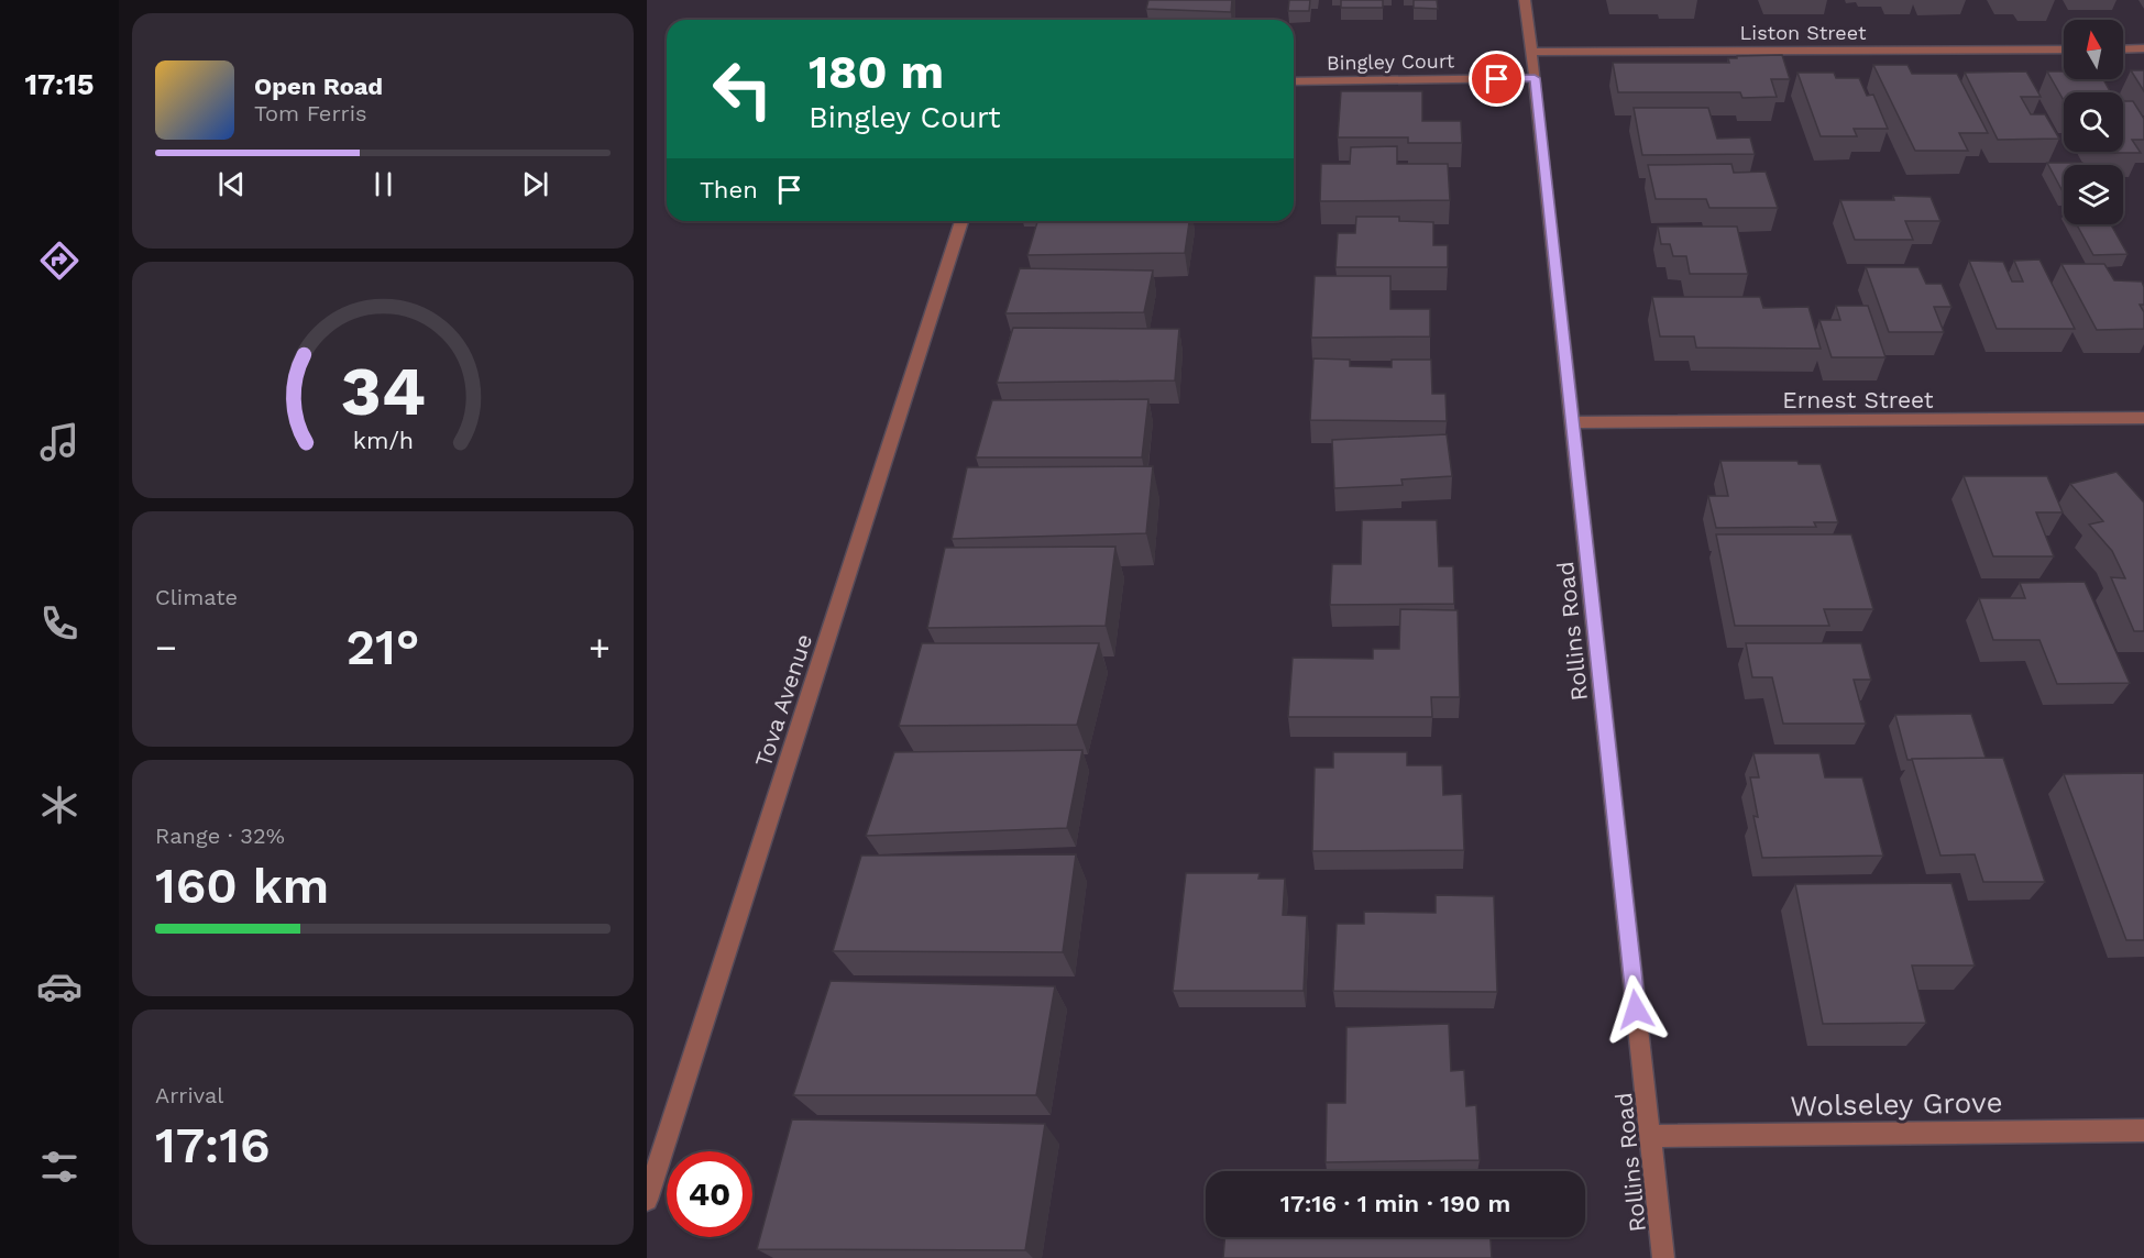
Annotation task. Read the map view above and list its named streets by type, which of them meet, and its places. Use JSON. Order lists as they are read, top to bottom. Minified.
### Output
{"streets":{"street":["Liston Street","Bingley Court","Ernest Street","Rollins Road","Tova Avenue","Wolseley Grove"]},"crossings":[["Liston Street","Rollins Road"],["Bingley Court","Rollins Road"],["Ernest Street","Rollins Road"],["Rollins Road","Wolseley Grove"]],"north":"top","page":{"tabs":"17:15","turn":["180 m","Bingley Court"],"song":["Open Road","Tom Ferris"],"then":"Then","tile":["Climate",["Range · 32%","160 km"],["Arrival","17:16"]],"heat":["−","21°","+"],"limit":"40","trip":"17:16 · 1 min · 190 m","gauge":["34","km/h"]}}
